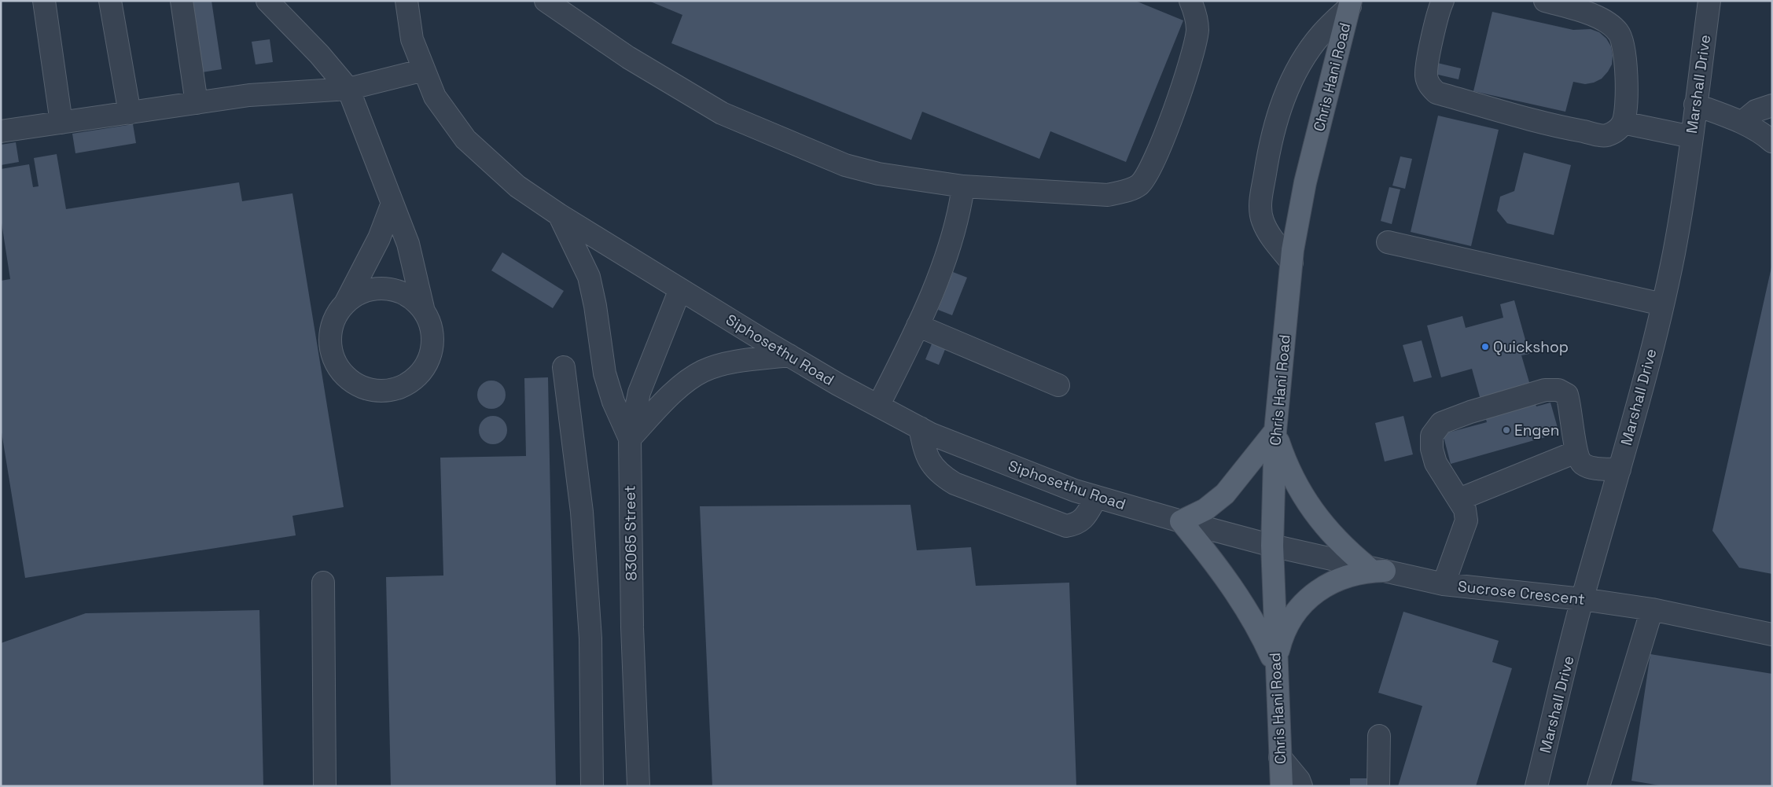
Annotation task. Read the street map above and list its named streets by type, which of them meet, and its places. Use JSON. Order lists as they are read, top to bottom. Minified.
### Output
{"streets":{"main road":["Chris Hani Road"],"lane":["Marshall Drive","Siphosethu Road","83065 Street","Sucrose Crescent"]},"crossings":[["Chris Hani Road","Siphosethu Road"],["Chris Hani Road","Sucrose Crescent"],["Marshall Drive","Sucrose Crescent"],["Siphosethu Road","83065 Street"],["Siphosethu Road","Sucrose Crescent"]],"places":["Quickshop","Engen"]}
